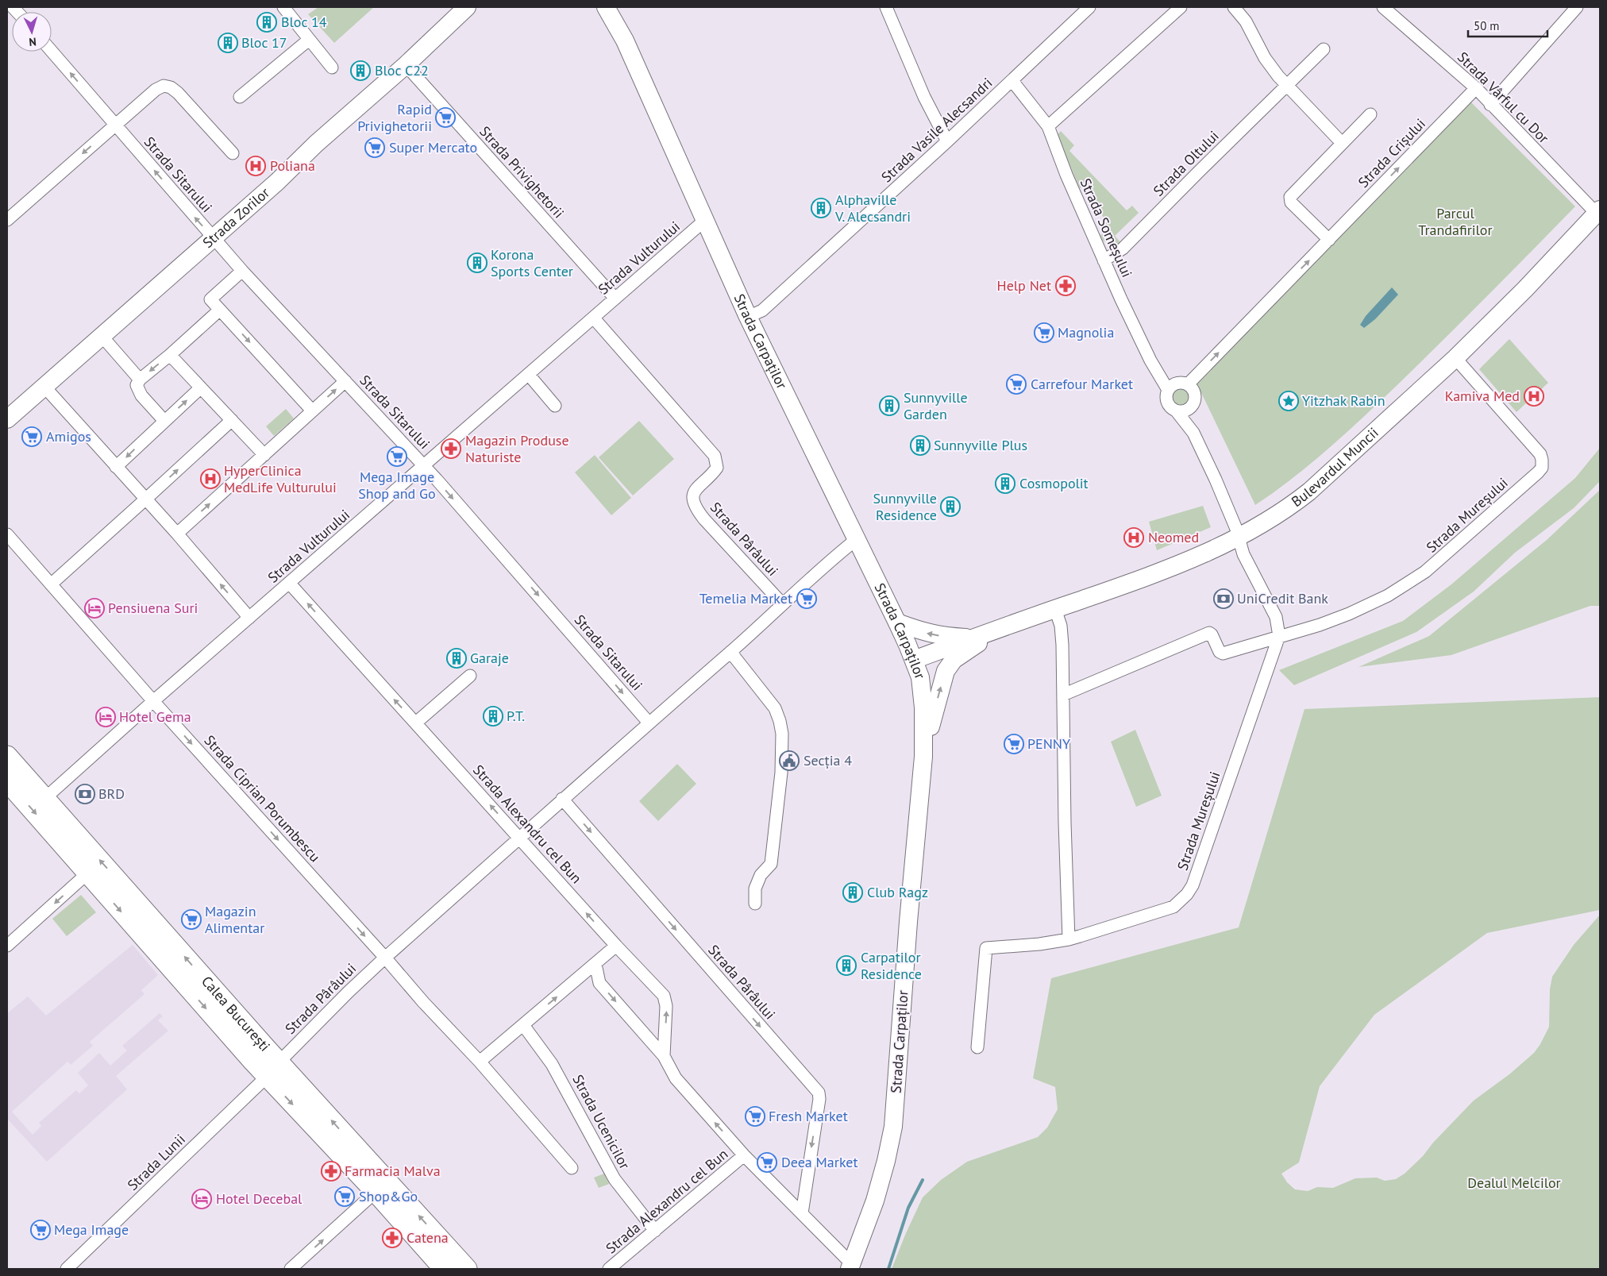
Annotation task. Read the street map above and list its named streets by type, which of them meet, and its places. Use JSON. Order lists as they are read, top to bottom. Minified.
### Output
{"streets":{"main road":["Strada Zorilor","Strada Carpaților","Bulevardul Muncii","Calea București"],"street":["Strada Vârful cu Dor","Strada Vasile Alecsandri","Strada Crișului","Strada Oltului","Strada Privighetorii","Strada Sitarului","Strada Someșului","Strada Vulturului","Strada Mureșului","Strada Pârâului","Strada Ciprian Porumbescu","Strada Alexandru cel Bun","Strada Ucenicilor","Strada Lunii"]},"crossings":[["Strada Vârful cu Dor","Strada Crișului"],["Strada Vârful cu Dor","Bulevardul Muncii"],["Strada Vasile Alecsandri","Strada Someșului"],["Strada Vasile Alecsandri","Strada Carpaților"],["Strada Crișului","Strada Someșului"],["Strada Oltului","Strada Someșului"],["Strada Privighetorii","Strada Zorilor"],["Strada Privighetorii","Strada Vulturului"],["Strada Sitarului","Strada Zorilor"],["Strada Sitarului","Strada Vulturului"],["Strada Sitarului","Strada Pârâului"],["Strada Someșului","Bulevardul Muncii"],["Strada Someșului","Strada Mureșului"],["Strada Vulturului","Strada Carpaților"],["Strada Vulturului","Strada Pârâului"],["Strada Vulturului","Strada Ciprian Porumbescu"],["Strada Vulturului","Strada Alexandru cel Bun"],["Strada Vulturului","Calea București"],["Strada Carpaților","Bulevardul Muncii"],["Strada Carpaților","Strada Pârâului"],["Strada Carpaților","Strada Alexandru cel Bun"],["Bulevardul Muncii","Strada Mureșului"],["Strada Pârâului","Strada Ciprian Porumbescu"],["Strada Pârâului","Strada Alexandru cel Bun"],["Strada Pârâului","Calea București"],["Strada Pârâului","Strada Lunii"],["Strada Alexandru cel Bun","Strada Ucenicilor"],["Calea București","Strada Lunii"]],"one_way":["Strada Crișului","Strada Ciprian Porumbescu"],"parks":["Parcul Trandafirilor","Dealul Melcilor"],"places":{"building":["Bloc 14","Bloc 17","Bloc C22","Alphaville V. Alecsandri","Korona Sports Center","Sunnyville Garden","Sunnyville Plus","Cosmopolit","Sunnyville Residence","Garaje","P.T.","Club Ragz","Carpatilor Residence"],"supermarket":["Rapid Privighetorii","Super Mercato","Magnolia","Carrefour Market","Amigos","Mega Image Shop and Go","Temelia Market","PENNY","Magazin Alimentar","Fresh Market","Deea Market","Shop&Go","Mega Image"],"hospital":["Poliana","Kamiva Med","HyperClinica MedLife Vulturului","Neomed"],"pharmacy":["Help Net","Magazin Produse Naturiste","Farmacia Malva","Catena"],"place":["Yitzhak Rabin"],"bank":["UniCredit Bank","BRD"],"hotel":["Pensiuena Suri","Hotel Gema","Hotel Decebal"],"public building":["Secția 4"]},"scale_bar":"50 m","north":"bottom"}
